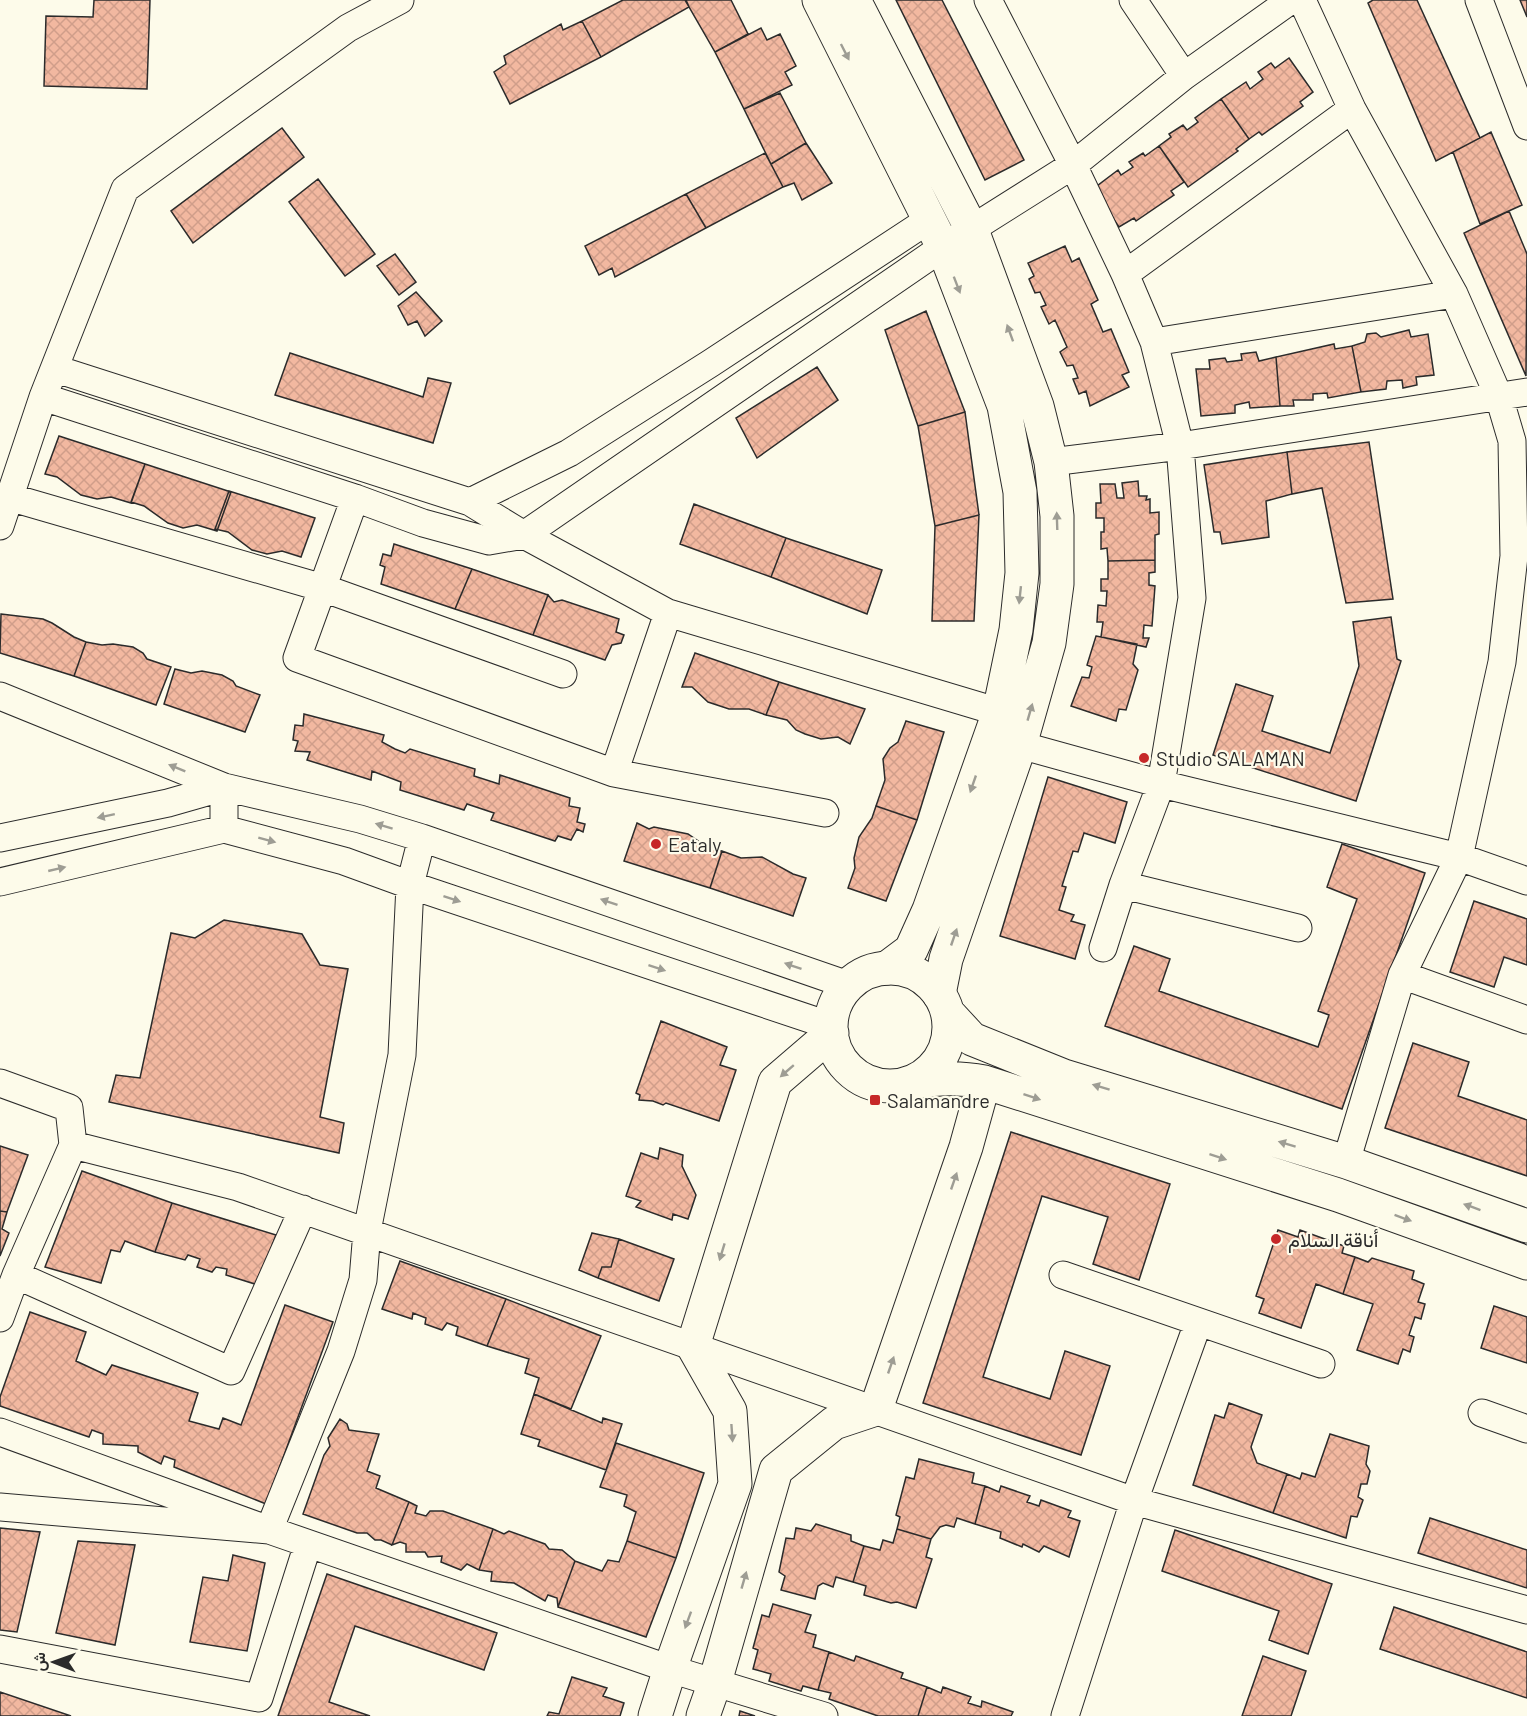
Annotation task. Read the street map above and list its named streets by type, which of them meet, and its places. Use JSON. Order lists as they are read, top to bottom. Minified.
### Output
{"places":{"other":["Studio SALAMAN","Eataly","أناقة السلام"],"transit":["Salamandre"]},"north":"left"}
